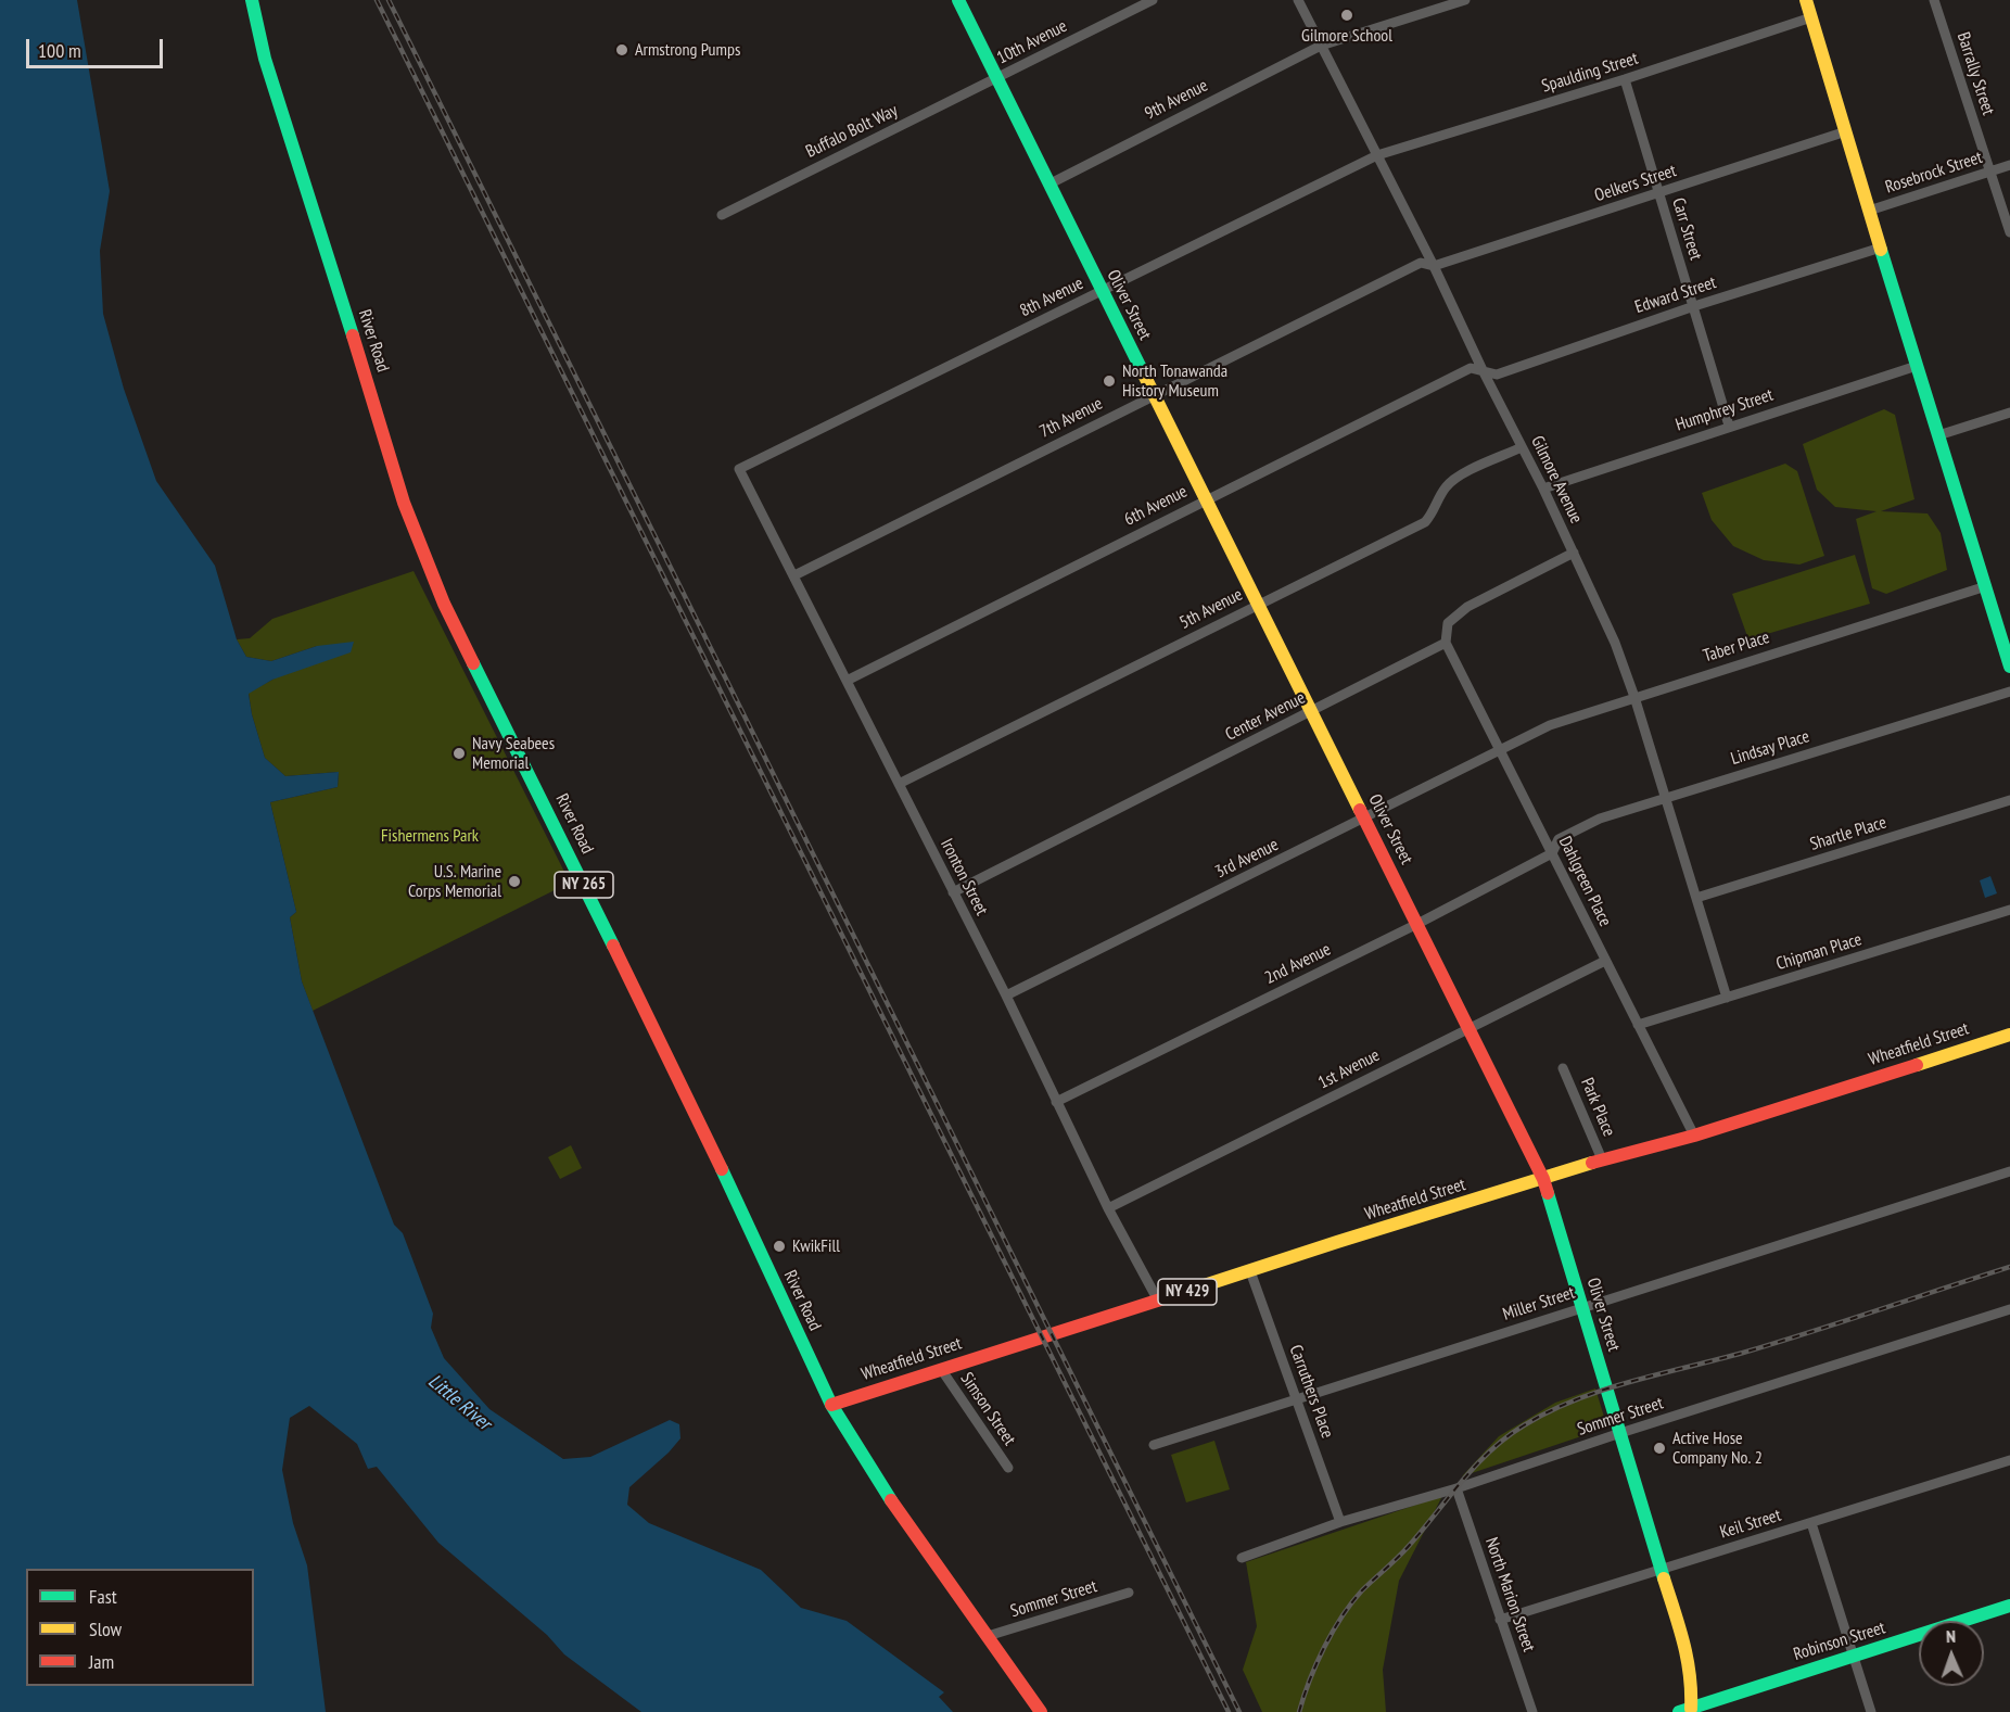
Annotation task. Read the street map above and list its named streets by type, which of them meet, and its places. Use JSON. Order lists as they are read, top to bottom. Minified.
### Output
{"streets":{"main road":["Oliver Street","River Road","NY 265","Wheatfield Street","NY 429","Robinson Street"],"street":["10th Avenue","Spaulding Street","Barrally Street","9th Avenue","Buffalo Bolt Way","Rosebrock Street","Oelkers Street","Carr Street","Edward Street","8th Avenue","Humphrey Street","7th Avenue","Gilmore Avenue","6th Avenue","5th Avenue","Taber Place","Center Avenue","Lindsay Place","Shartle Place","3rd Avenue","Ironton Street","Dahlgreen Place","Chipman Place","2nd Avenue","1st Avenue","Park Place","Miller Street","Carruthers Place","Simson Street","Sommer Street","Keil Street","North Marion Street"]},"crossings":[["10th Avenue","Buffalo Bolt Way"],["10th Avenue","Oliver Street"],["Spaulding Street","Carr Street"],["Spaulding Street","8th Avenue"],["Spaulding Street","Gilmore Avenue"],["Barrally Street","Rosebrock Street"],["9th Avenue","Oliver Street"],["9th Avenue","Gilmore Avenue"],["Buffalo Bolt Way","Oliver Street"],["Oelkers Street","Carr Street"],["Oelkers Street","7th Avenue"],["Oelkers Street","Gilmore Avenue"],["Carr Street","Edward Street"],["Carr Street","Humphrey Street"],["Edward Street","Gilmore Avenue"],["Edward Street","6th Avenue"],["8th Avenue","Oliver Street"],["8th Avenue","Gilmore Avenue"],["8th Avenue","Ironton Street"],["Oliver Street","7th Avenue"],["Oliver Street","6th Avenue"],["Oliver Street","5th Avenue"],["Oliver Street","Center Avenue"],["Oliver Street","3rd Avenue"],["Oliver Street","2nd Avenue"],["Oliver Street","Wheatfield Street"],["Oliver Street","1st Avenue"],["Oliver Street","Miller Street"],["Oliver Street","Sommer Street"],["Oliver Street","Keil Street"],["Oliver Street","Robinson Street"],["River Road","Wheatfield Street"],["River Road","Sommer Street"],["Humphrey Street","Gilmore Avenue"],["7th Avenue","Gilmore Avenue"],["7th Avenue","Ironton Street"],["Gilmore Avenue","6th Avenue"],["Gilmore Avenue","5th Avenue"],["Gilmore Avenue","Taber Place"],["Gilmore Avenue","Lindsay Place"],["Gilmore Avenue","Shartle Place"],["Gilmore Avenue","Chipman Place"],["6th Avenue","Ironton Street"],["5th Avenue","Ironton Street"],["Taber Place","3rd Avenue"],["Taber Place","Dahlgreen Place"],["Center Avenue","Ironton Street"],["Center Avenue","Dahlgreen Place"],["Lindsay Place","Dahlgreen Place"],["Lindsay Place","2nd Avenue"],["3rd Avenue","Ironton Street"],["3rd Avenue","Dahlgreen Place"],["Ironton Street","2nd Avenue"],["Ironton Street","Wheatfield Street"],["Ironton Street","1st Avenue"],["Dahlgreen Place","Chipman Place"],["Dahlgreen Place","2nd Avenue"],["Dahlgreen Place","Wheatfield Street"],["Dahlgreen Place","1st Avenue"],["Wheatfield Street","Park Place"],["Wheatfield Street","Carruthers Place"],["Wheatfield Street","Simson Street"],["Miller Street","Carruthers Place"],["Carruthers Place","Sommer Street"],["Sommer Street","North Marion Street"],["Keil Street","North Marion Street"]],"water":["Little River"],"parks":["Fishermens Park"],"places":["Gilmore School","Armstrong Pumps","North Tonawanda History Museum","Navy Seabees Memorial","U.S. Marine Corps Memorial","KwikFill","Active Hose Company No. 2"],"legend":["Fast","Slow","Jam"],"scale_bar":"100 m","north":"top"}
